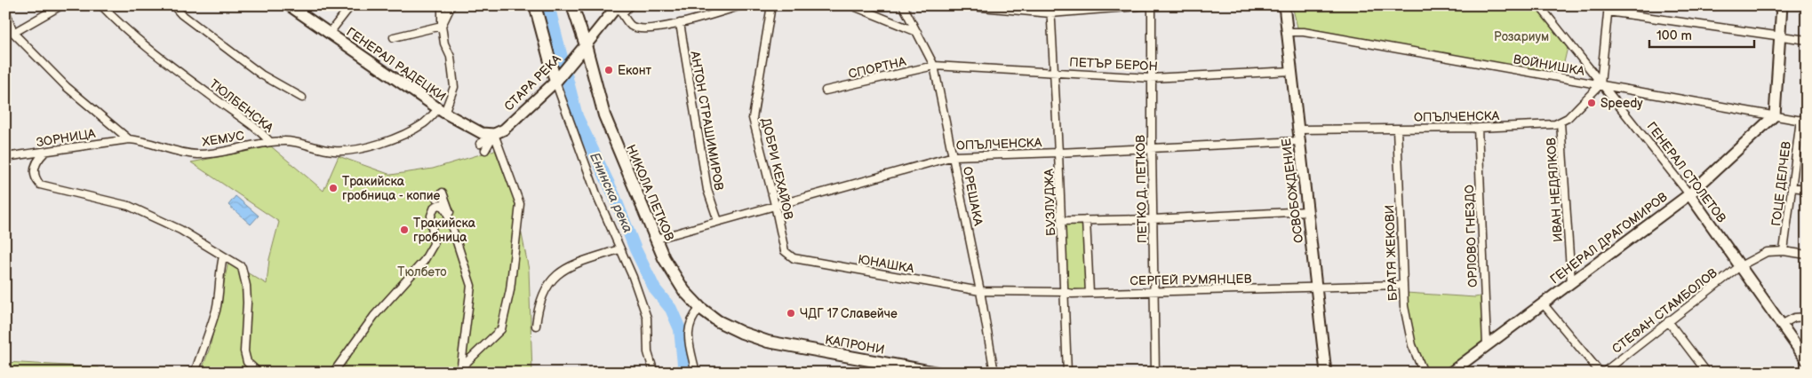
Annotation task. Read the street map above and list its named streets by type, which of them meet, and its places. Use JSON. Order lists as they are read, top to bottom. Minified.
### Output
{"streets":{"main road":["ГЕНЕРАЛ РАДЕЦКИ","СТАРА РЕКА","ГЕНЕРАЛ СТОЛЕТОВ","ОСВОБОЖДЕНИЕ","НИКОЛА ПЕТКОВ","ГЕНЕРАЛ ДРАГОМИРОВ","КАПРОНИ"],"street":["ПЕТЪР БЕРОН","ВОЙНИШКА","СПОРТНА","ТЮЛБЕНСКА","ОПЪЛЧЕНСКА","АНТОН СТРАШИМИРОВ","ЗОРНИЦА","ХЕМУС","ДОБРИ КЕХАЙОВ","ГОЦЕ ДЕЛЧЕВ","ПЕТКО Д. ПЕТКОВ","ИВАН НЕДЯЛКОВ","ОРЕШАКА","БУЗЛУДЖА","ОРЛОВО ГНЕЗДО","БРАТЯ ЖЕКОВИ","ЮНАШКА","СЕРГЕЙ РУМЯНЦЕВ","СТЕФАН СТАМБОЛОВ"]},"crossings":[["ГЕНЕРАЛ РАДЕЦКИ","СТАРА РЕКА"],["ГЕНЕРАЛ РАДЕЦКИ","ТЮЛБЕНСКА"],["ПЕТЪР БЕРОН","СПОРТНА"],["ПЕТЪР БЕРОН","ПЕТКО Д. ПЕТКОВ"],["ПЕТЪР БЕРОН","ОСВОБОЖДЕНИЕ"],["ПЕТЪР БЕРОН","ОРЕШАКА"],["ПЕТЪР БЕРОН","БУЗЛУДЖА"],["ВОЙНИШКА","ГЕНЕРАЛ СТОЛЕТОВ"],["ВОЙНИШКА","ГОЦЕ ДЕЛЧЕВ"],["ВОЙНИШКА","ОСВОБОЖДЕНИЕ"],["ВОЙНИШКА","ГЕНЕРАЛ ДРАГОМИРОВ"],["СПОРТНА","ОРЕШАКА"],["СТАРА РЕКА","НИКОЛА ПЕТКОВ"],["ТЮЛБЕНСКА","ХЕМУС"],["ОПЪЛЧЕНСКА","АНТОН СТРАШИМИРОВ"],["ОПЪЛЧЕНСКА","ДОБРИ КЕХАЙОВ"],["ОПЪЛЧЕНСКА","ПЕТКО Д. ПЕТКОВ"],["ОПЪЛЧЕНСКА","ИВАН НЕДЯЛКОВ"],["ОПЪЛЧЕНСКА","ОСВОБОЖДЕНИЕ"],["ОПЪЛЧЕНСКА","НИКОЛА ПЕТКОВ"],["ОПЪЛЧЕНСКА","ОРЕШАКА"],["ОПЪЛЧЕНСКА","БУЗЛУДЖА"],["ОПЪЛЧЕНСКА","ОРЛОВО ГНЕЗДО"],["ОПЪЛЧЕНСКА","БРАТЯ ЖЕКОВИ"],["ЗОРНИЦА","ХЕМУС"],["ДОБРИ КЕХАЙОВ","ЮНАШКА"],["ГЕНЕРАЛ СТОЛЕТОВ","ГЕНЕРАЛ ДРАГОМИРОВ"],["ГЕНЕРАЛ СТОЛЕТОВ","СТЕФАН СТАМБОЛОВ"],["ГОЦЕ ДЕЛЧЕВ","СТЕФАН СТАМБОЛОВ"],["ПЕТКО Д. ПЕТКОВ","СЕРГЕЙ РУМЯНЦЕВ"],["ИВАН НЕДЯЛКОВ","ГЕНЕРАЛ ДРАГОМИРОВ"],["ОСВОБОЖДЕНИЕ","СЕРГЕЙ РУМЯНЦЕВ"],["НИКОЛА ПЕТКОВ","КАПРОНИ"],["ОРЕШАКА","ЮНАШКА"],["ОРЕШАКА","СЕРГЕЙ РУМЯНЦЕВ"],["БУЗЛУДЖА","СЕРГЕЙ РУМЯНЦЕВ"],["ОРЛОВО ГНЕЗДО","ГЕНЕРАЛ ДРАГОМИРОВ"],["БРАТЯ ЖЕКОВИ","СЕРГЕЙ РУМЯНЦЕВ"],["ЮНАШКА","СЕРГЕЙ РУМЯНЦЕВ"]],"water":["Енинска река"],"parks":["Розариум","Тюлбето"],"places":["Еконт","Speedy","Тракийска гробница - копие","Тракийска гробница","ЧДГ 17 Славейче"],"scale_bar":"100 m"}
